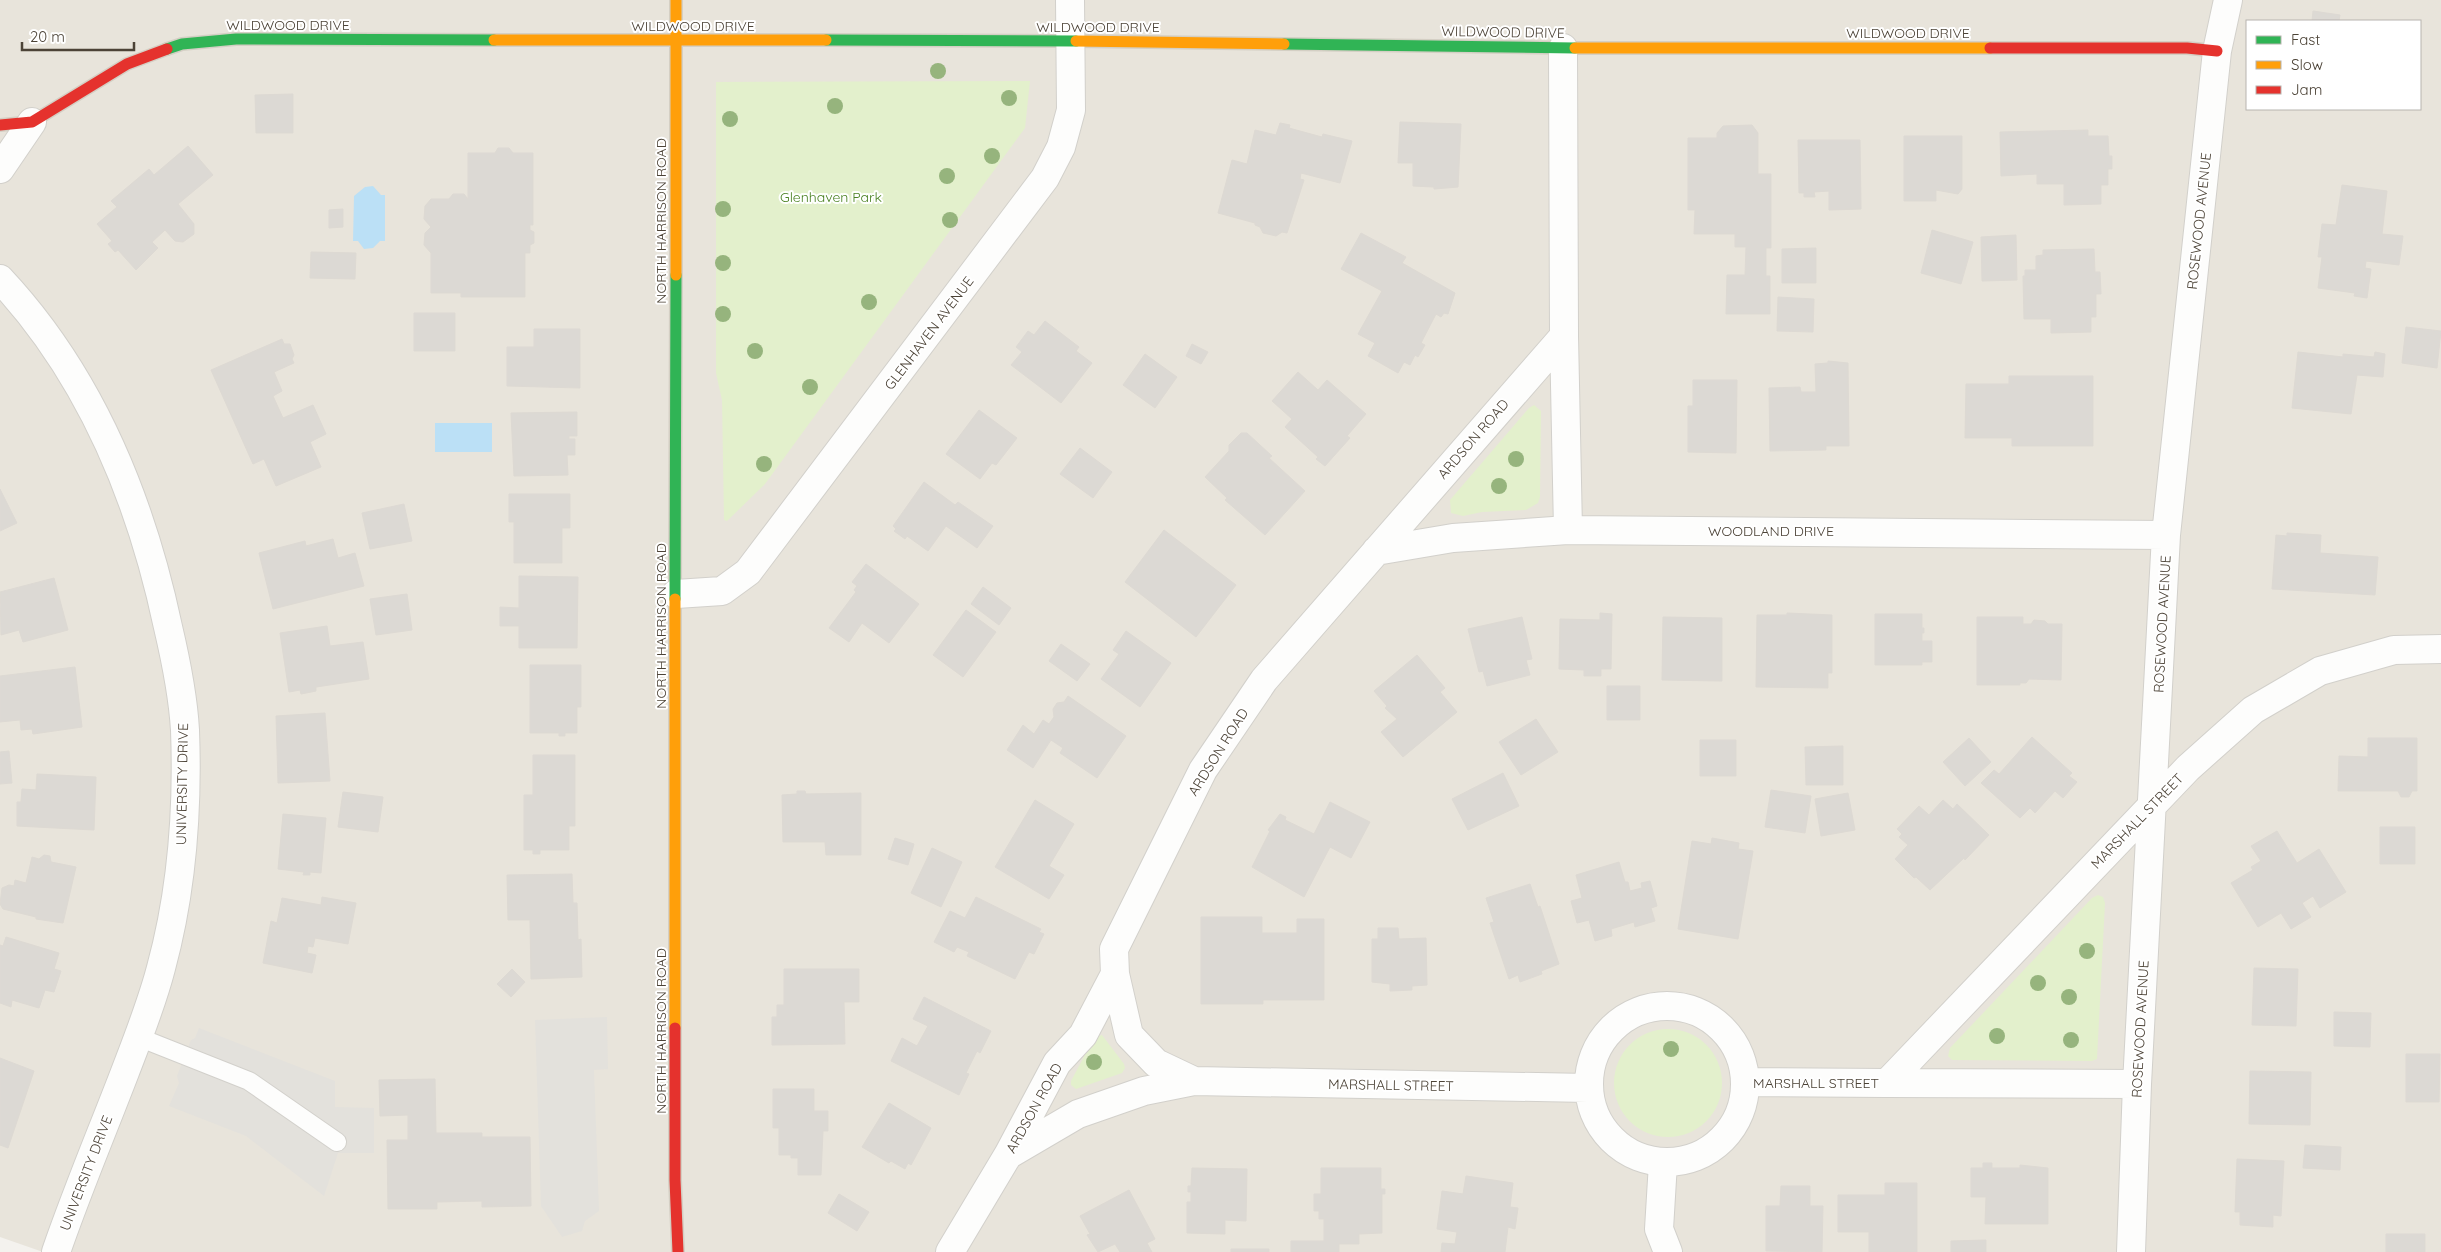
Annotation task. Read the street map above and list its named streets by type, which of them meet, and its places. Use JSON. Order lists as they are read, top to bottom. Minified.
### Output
{"streets":{"street":["WILDWOOD DRIVE","NORTH HARRISON ROAD","ROSEWOOD AVENUE","GLENHAVEN AVENUE","ARDSON ROAD","WOODLAND DRIVE","UNIVERSITY DRIVE","MARSHALL STREET"]},"crossings":[["WILDWOOD DRIVE","NORTH HARRISON ROAD"],["WILDWOOD DRIVE","ROSEWOOD AVENUE"],["WILDWOOD DRIVE","GLENHAVEN AVENUE"],["NORTH HARRISON ROAD","GLENHAVEN AVENUE"],["ROSEWOOD AVENUE","WOODLAND DRIVE"],["ROSEWOOD AVENUE","MARSHALL STREET"],["ARDSON ROAD","WOODLAND DRIVE"],["ARDSON ROAD","MARSHALL STREET"]],"parks":["Glenhaven Park"],"legend":["Fast","Slow","Jam"],"scale_bar":"20 m"}
